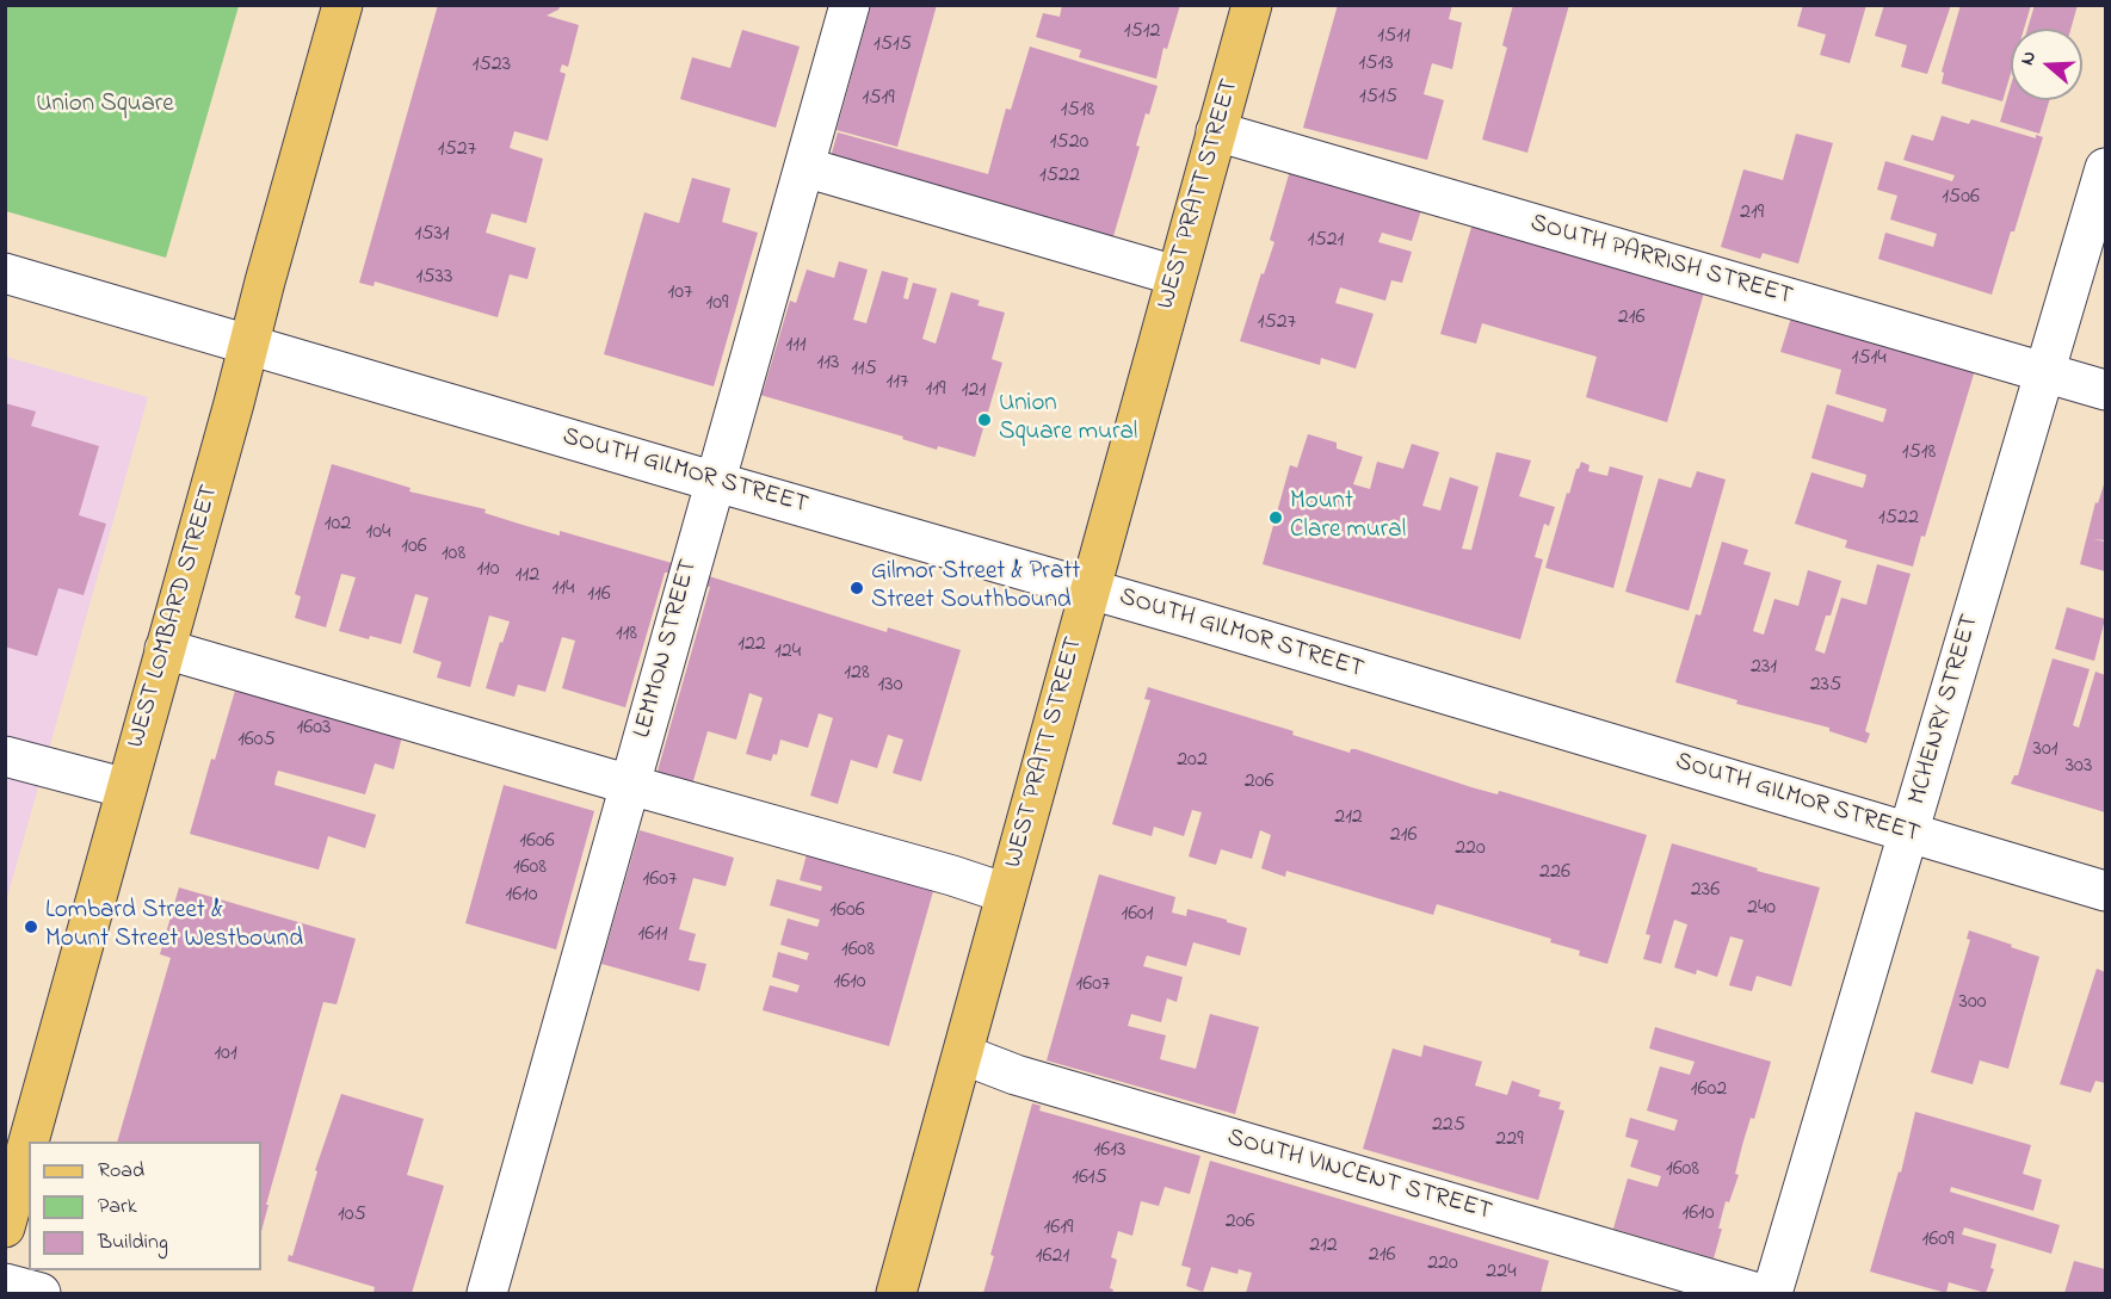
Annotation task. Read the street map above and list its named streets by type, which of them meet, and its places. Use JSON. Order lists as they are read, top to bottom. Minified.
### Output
{"streets":{"main road":["WEST PRATT STREET","WEST LOMBARD STREET"],"street":["SOUTH PARRISH STREET","SOUTH GILMOR STREET","LEMMON STREET","MCHENRY STREET","SOUTH VINCENT STREET"]},"crossings":[["WEST PRATT STREET","SOUTH PARRISH STREET"],["WEST PRATT STREET","SOUTH GILMOR STREET"],["WEST PRATT STREET","SOUTH VINCENT STREET"],["SOUTH PARRISH STREET","MCHENRY STREET"],["SOUTH GILMOR STREET","WEST LOMBARD STREET"],["SOUTH GILMOR STREET","LEMMON STREET"],["SOUTH GILMOR STREET","MCHENRY STREET"]],"parks":["Union Square"],"places":["Union Square mural","Mount Clare mural","Gilmor Street & Pratt Street Southbound","Lombard Street & Mount Street Westbound"],"house_numbers":["1512","1511","1515","1513","1523","1515","1519","1518","1520","1527","1522","1506","219","1531","1521","1533","107","109","216","1527","111","1514","113","115","117","119","121","1518","1522","102","104","106","108","110","112","114","116","118","122","124","231","128","130","235","1603","1605","301","202","303","206","212","216","1606","220","1608","226","1607","236","1610","240","1606","1601","1611","1608","1610","1607","300","101","1602","225","229","1613","1608","1615","1610","105","206","1619","1609","212","216","1621","220","224"],"legend":["Road","Park","Building"],"north":"left"}
